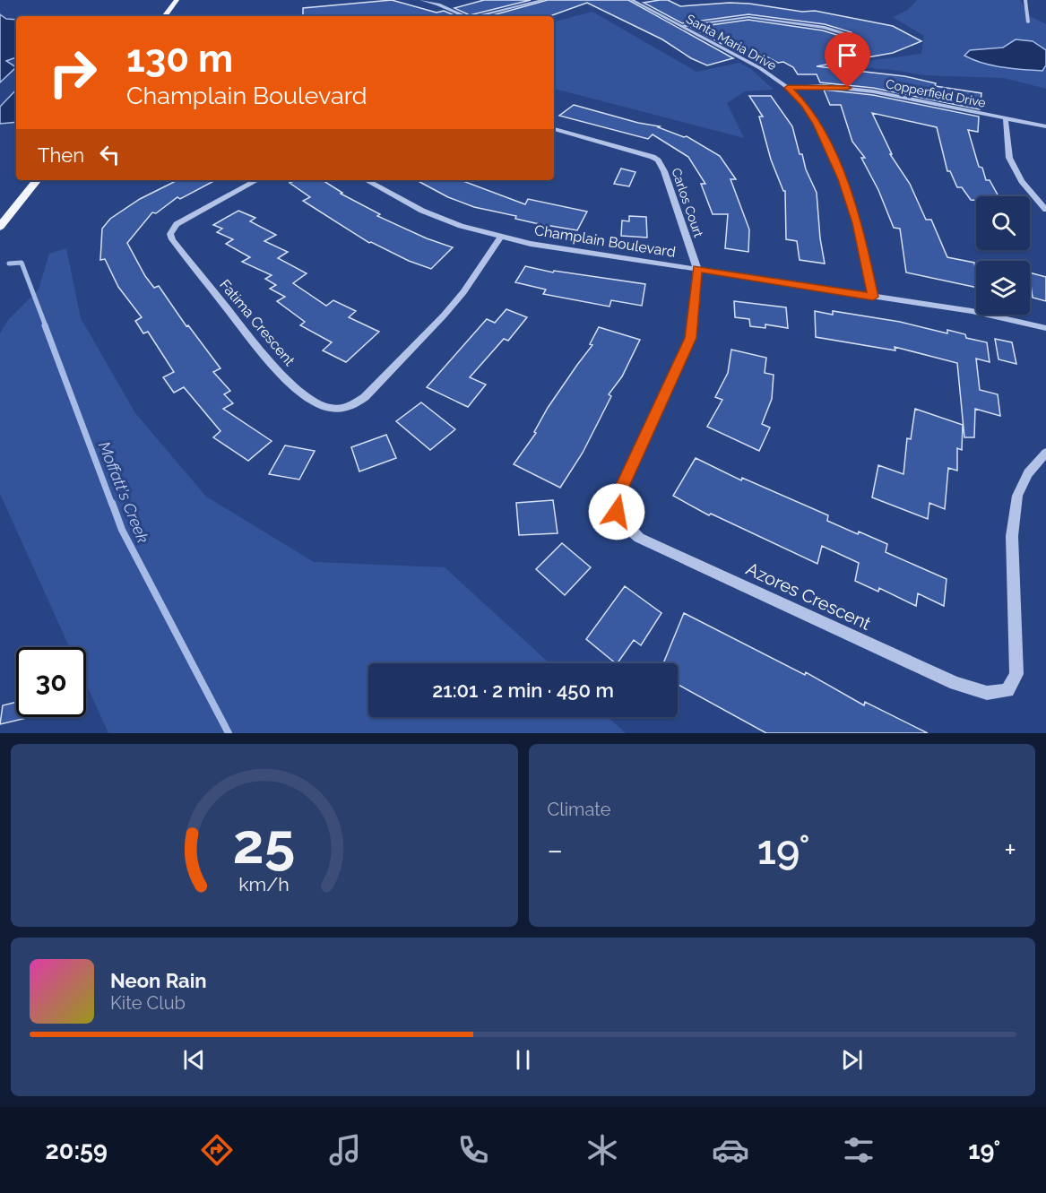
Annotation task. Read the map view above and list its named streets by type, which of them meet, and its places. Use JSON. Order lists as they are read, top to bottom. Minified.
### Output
{"streets":{"street":["Santa Maria Drive","Copperfield Drive","Carlos Court","Champlain Boulevard","Fatima Crescent","Azores Crescent"]},"crossings":[["Santa Maria Drive","Copperfield Drive"],["Santa Maria Drive","Champlain Boulevard"],["Carlos Court","Champlain Boulevard"],["Carlos Court","Azores Crescent"],["Champlain Boulevard","Fatima Crescent"],["Champlain Boulevard","Azores Crescent"]],"water":["Moffatt's Creek"],"page":{"turn":["130 m","Champlain Boulevard"],"then":"Then","limit":"30","trip":"21:01 · 2 min · 450 m","tile":"Climate","heat":["−","19°","+"],"song":["Neon Rain","Kite Club"],"tabs":["20:59","19°"],"gauge":["25","km/h"]}}
